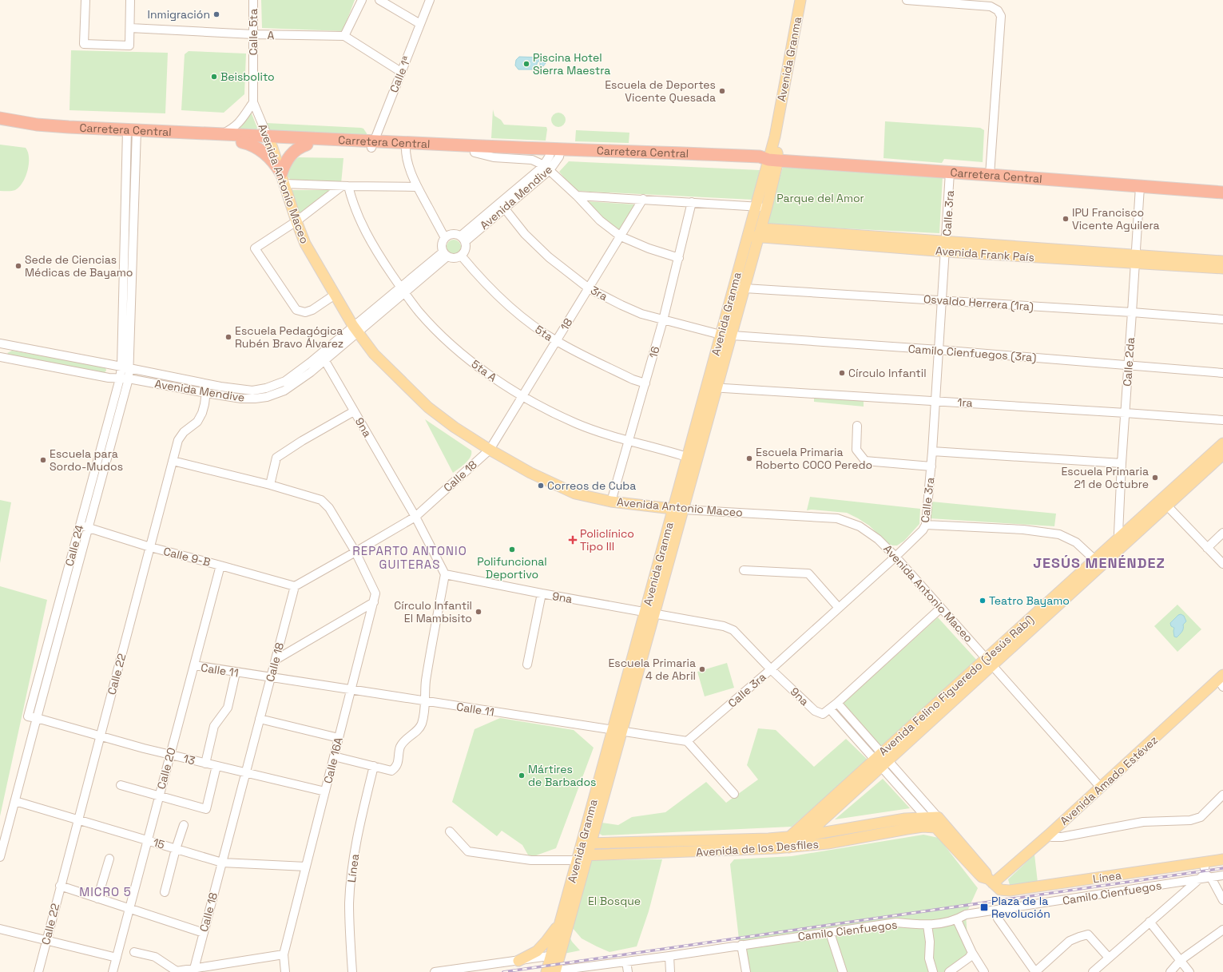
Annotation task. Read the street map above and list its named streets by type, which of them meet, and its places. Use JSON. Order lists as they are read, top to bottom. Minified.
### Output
{"streets":{"highway":["Carretera Central"],"main road":["Avenida Granma","Avenida Antonio Maceo","Avenida Frank País","Avenida Felino Figueredo (Jesús Rabí)","Avenida Amado Estévez","Avenida de los Desfiles","Línea"],"street":["Calle 5ta","A","Calle 1ª","Avenida Mendive","Calle 3ra","3ra","Osvaldo Herrera (1ra)","18","5ta","16","Camilo Cienfuegos (3ra)","Calle 2da","5ta A","1ra","9na","Calle 18","Calle 24","Calle 9-B","Calle 11","Calle 22","13","Calle 16A","Calle 20","15","Camilo Cienfuegos"]},"crossings":[["Calle 5ta","A"],["Calle 5ta","Avenida Antonio Maceo"],["Avenida Granma","Carretera Central"],["Avenida Granma","Avenida Antonio Maceo"],["Avenida Granma","Avenida Frank País"],["Avenida Granma","3ra"],["Avenida Granma","Osvaldo Herrera (1ra)"],["Avenida Granma","Camilo Cienfuegos (3ra)"],["Avenida Granma","5ta A"],["Avenida Granma","1ra"],["Avenida Granma","9na"],["Avenida Granma","Calle 11"],["Avenida Granma","Avenida de los Desfiles"],["Avenida Granma","Camilo Cienfuegos"],["Calle 1ª","Carretera Central"],["Carretera Central","Avenida Antonio Maceo"],["Carretera Central","Avenida Mendive"],["Carretera Central","Calle 3ra"],["Carretera Central","Calle 2da"],["Carretera Central","Calle 24"],["Avenida Antonio Maceo","Avenida Mendive"],["Avenida Antonio Maceo","Calle 3ra"],["Avenida Antonio Maceo","18"],["Avenida Antonio Maceo","16"],["Avenida Antonio Maceo","Calle 18"],["Avenida Antonio Maceo","Avenida Felino Figueredo (Jesús Rabí)"],["Avenida Antonio Maceo","Avenida Amado Estévez"],["Avenida Mendive","3ra"],["Avenida Mendive","5ta"],["Avenida Mendive","5ta A"],["Avenida Mendive","9na"],["Avenida Mendive","Calle 24"],["Avenida Mendive","Calle 22"],["Calle 3ra","Avenida Frank País"],["Calle 3ra","Osvaldo Herrera (1ra)"],["Calle 3ra","Camilo Cienfuegos (3ra)"],["Calle 3ra","1ra"],["Calle 3ra","9na"],["Calle 3ra","Calle 11"],["Avenida Frank País","Calle 2da"],["3ra","18"],["3ra","16"],["3ra","Camilo Cienfuegos (3ra)"],["Osvaldo Herrera (1ra)","Calle 2da"],["18","5ta"],["18","5ta A"],["18","Calle 18"],["5ta","16"],["16","5ta A"],["Camilo Cienfuegos (3ra)","Calle 2da"],["Calle 2da","1ra"],["Calle 2da","Avenida Felino Figueredo (Jesús Rabí)"],["9na","Calle 18"],["Calle 18","Calle 9-B"],["Calle 18","Calle 11"],["Calle 18","13"],["Calle 18","Calle 16A"],["Calle 18","15"],["Calle 24","Calle 9-B"],["Calle 24","13"],["Calle 24","15"],["Calle 9-B","Calle 22"],["Calle 9-B","Calle 20"],["Calle 11","Calle 16A"],["Calle 11","Calle 20"],["Calle 22","13"],["Calle 22","Calle 16A"],["Calle 22","15"],["Avenida Felino Figueredo (Jesús Rabí)","Avenida de los Desfiles"],["13","Calle 16A"],["13","Calle 20"],["Calle 16A","15"],["Calle 20","15"],["Avenida Amado Estévez","Línea"],["Avenida de los Desfiles","Línea"]],"districts":["REPARTO ANTONIO GUITERAS","JESÚS MENÉNDEZ","MICRO 5"],"parks":["Parque del Amor","El Bosque"],"places":{"other":["Inmigración","Piscina Hotel Sierra Maestra","Beisbolito","Escuela de Deportes Vicente Quesada","IPU Francisco Vicente Aguilera","Sede de Ciencias Médicas de Bayamo","Escuela Pedagógica Rubén Bravo Álvarez","Círculo Infantil","Escuela Primaria Roberto COCO Peredo","Escuela para Sordo-Mudos","Escuela Primaria 21 de Octubre","Correos de Cuba","Polifuncional Deportivo","Teatro Bayamo","Círculo Infantil El Mambisito","Escuela Primaria 4 de Abril","Mártires de Barbados"],"health":["Policlínico Tipo III"],"transit":["Plaza de la Revolución"]}}
